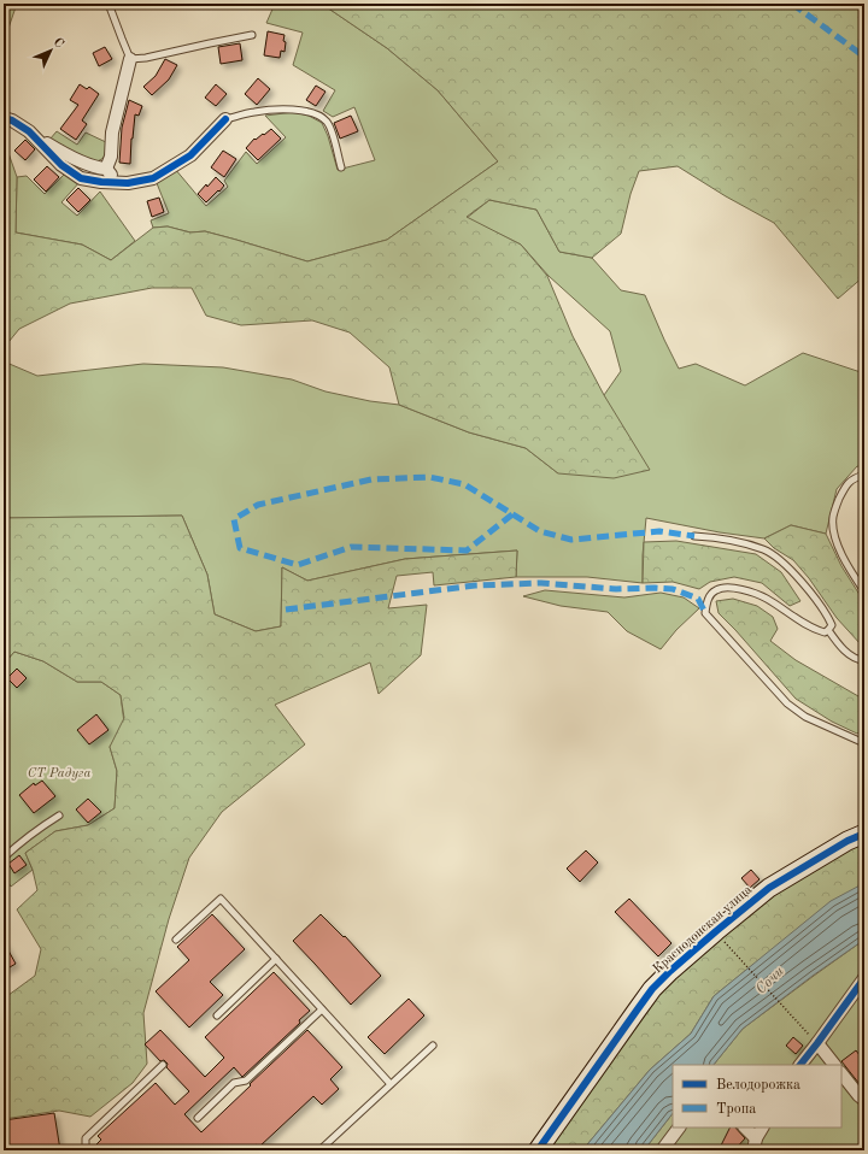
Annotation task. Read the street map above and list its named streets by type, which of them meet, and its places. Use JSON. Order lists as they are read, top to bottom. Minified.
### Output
{"streets":{"street":["Краснодонская улица"]},"water":["Сочи"],"parks":["СТ Радуга"],"legend":["Велодорожка","Тропа"],"north":"top right"}
